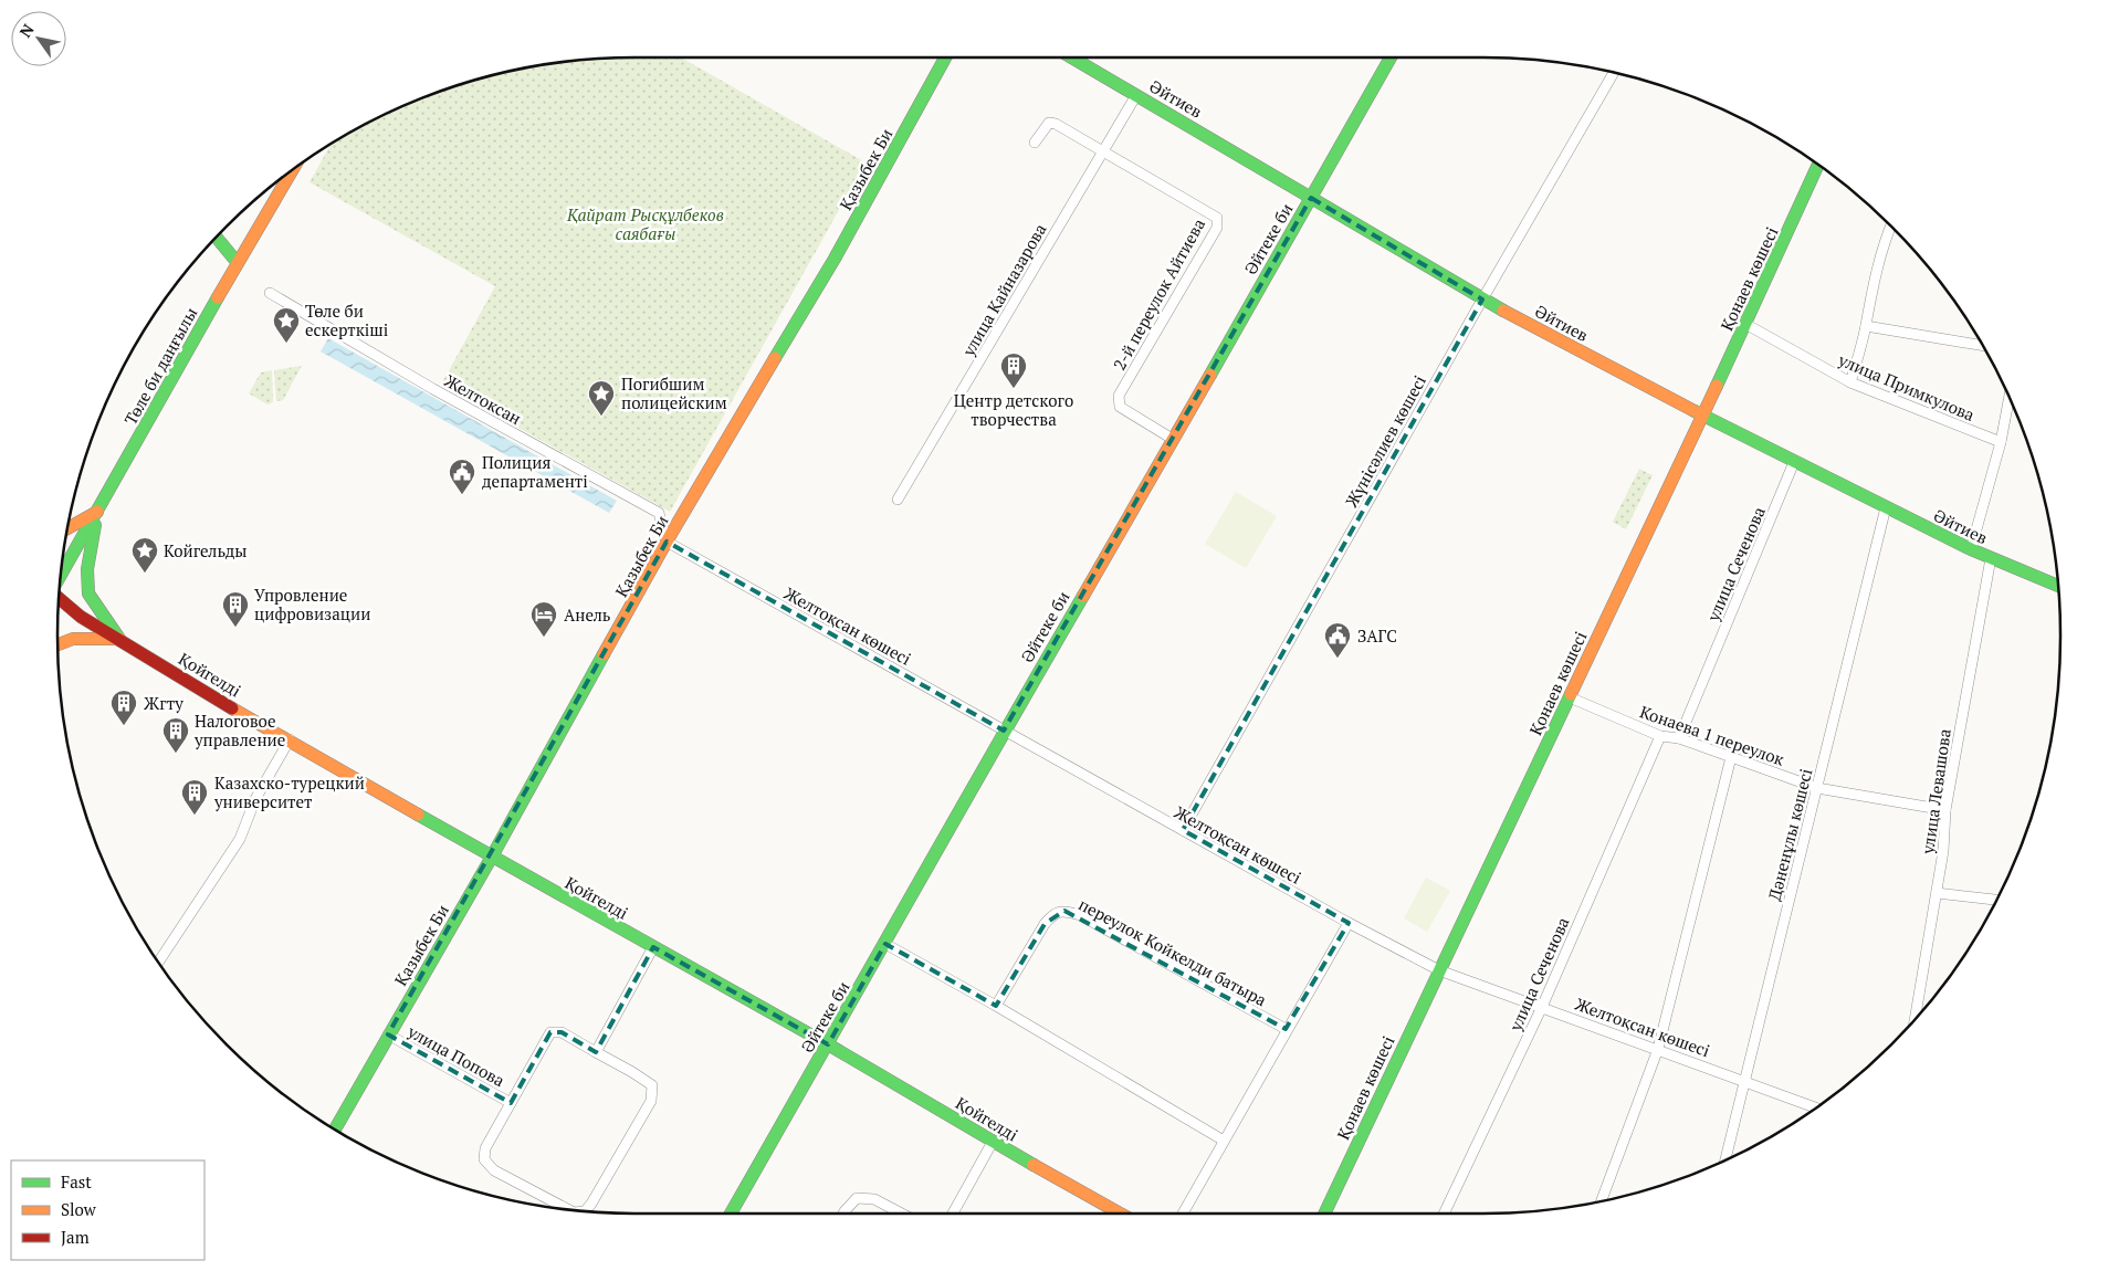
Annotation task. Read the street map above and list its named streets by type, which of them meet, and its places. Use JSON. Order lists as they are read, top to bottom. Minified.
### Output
{"streets":{"street":["Әйтиев","Қазыбек Би","Әйтеке би","Қонаев көшесі","улица Кайназарова","2-й переулок Айтиева","Төле би даңғылы","улица Примкулова","Желтоксан","Жүнісәлиев көшесі","улица Сеченова","Желтоқсан көшесі","Қойгелді","Конаева 1 переулок","улица Левашова","Дәненұлы көшесі","переулок Койкелди батыра","улица Попова"]},"crossings":[["Әйтиев","Әйтеке би"],["Әйтиев","Қонаев көшесі"],["Әйтиев","улица Кайназарова"],["Әйтиев","Жүнісәлиев көшесі"],["Әйтиев","улица Сеченова"],["Әйтиев","улица Левашова"],["Әйтиев","Дәненұлы көшесі"],["Қазыбек Би","Желтоксан"],["Қазыбек Би","Желтоқсан көшесі"],["Қазыбек Би","Қойгелді"],["Қазыбек Би","улица Попова"],["Әйтеке би","2-й переулок Айтиева"],["Әйтеке би","Желтоқсан көшесі"],["Әйтеке би","Қойгелді"],["Қонаев көшесі","улица Примкулова"],["Қонаев көшесі","Желтоқсан көшесі"],["Қонаев көшесі","Конаева 1 переулок"],["улица Кайназарова","2-й переулок Айтиева"],["Желтоксан","Желтоқсан көшесі"],["Жүнісәлиев көшесі","Желтоқсан көшесі"],["улица Сеченова","Желтоқсан көшесі"],["улица Сеченова","Конаева 1 переулок"],["Желтоқсан көшесі","Дәненұлы көшесі"],["Конаева 1 переулок","улица Левашова"],["Конаева 1 переулок","Дәненұлы көшесі"]],"parks":["Қайрат Рысқұлбеков саябағы"],"places":{"place":["Төле би ескерткіші","Погибшим полицейским","Койгельды"],"building":["Центр детского творчества","Упровление цифровизации","Жгту","Налоговое управление","Казахско-турецкий университет"],"public building":["Полиция департаменті","ЗАГС"],"hotel":["Анель"]},"legend":["Fast","Slow","Jam"],"north":"top left"}
